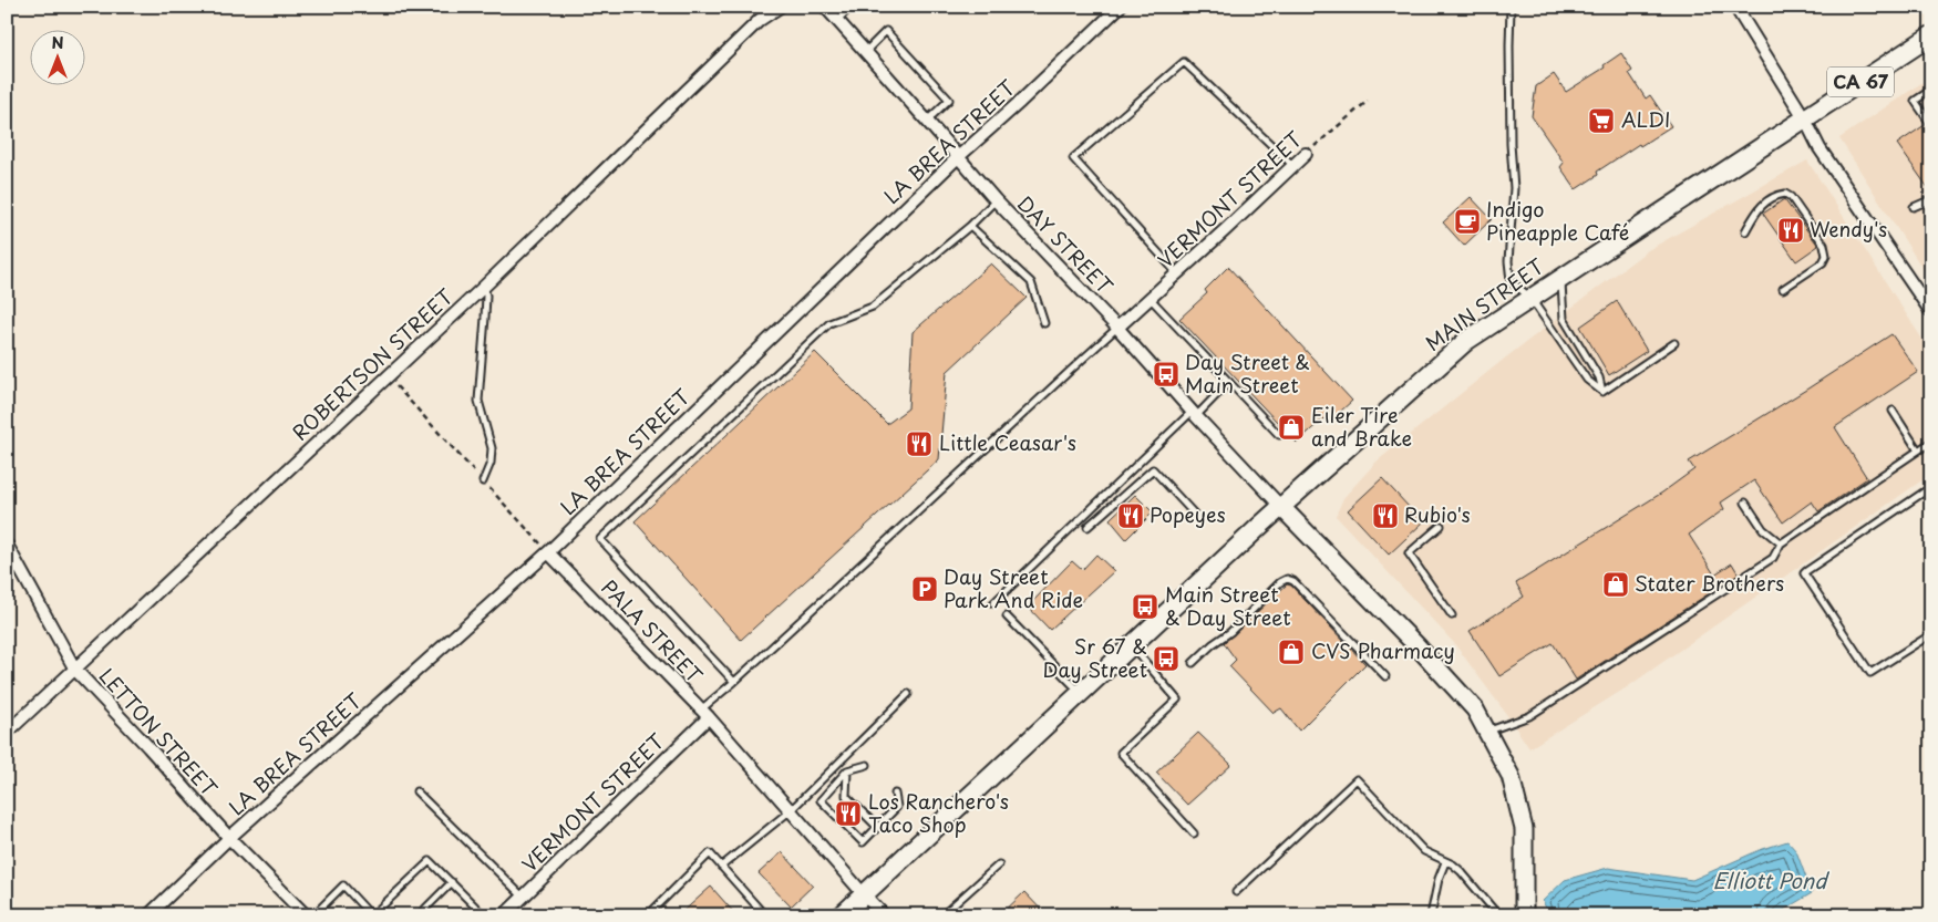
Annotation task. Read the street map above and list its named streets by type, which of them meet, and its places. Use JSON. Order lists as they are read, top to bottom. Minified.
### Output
{"streets":{"main road":["CA 67","MAIN STREET"],"street":["LA BREA STREET","VERMONT STREET","DAY STREET","ROBERTSON STREET","PALA STREET","LETTON STREET"]},"crossings":[["LA BREA STREET","DAY STREET"],["LA BREA STREET","PALA STREET"],["LA BREA STREET","LETTON STREET"],["VERMONT STREET","DAY STREET"],["VERMONT STREET","PALA STREET"],["DAY STREET","MAIN STREET"],["MAIN STREET","PALA STREET"],["ROBERTSON STREET","LETTON STREET"]],"water":["Elliott Pond"],"places":{"supermarket":["ALDI"],"cafe":["Indigo Pineapple Café"],"restaurant":["Wendy's","Little Ceasar's","Popeyes","Rubio's","Los Ranchero's Taco Shop"],"bus stop":["Day Street & Main Street","Main Street & Day Street","Sr 67 & Day Street"],"shop":["Eiler Tire and Brake","Stater Brothers","CVS Pharmacy"],"parking":["Day Street Park And Ride"]},"north":"top"}
